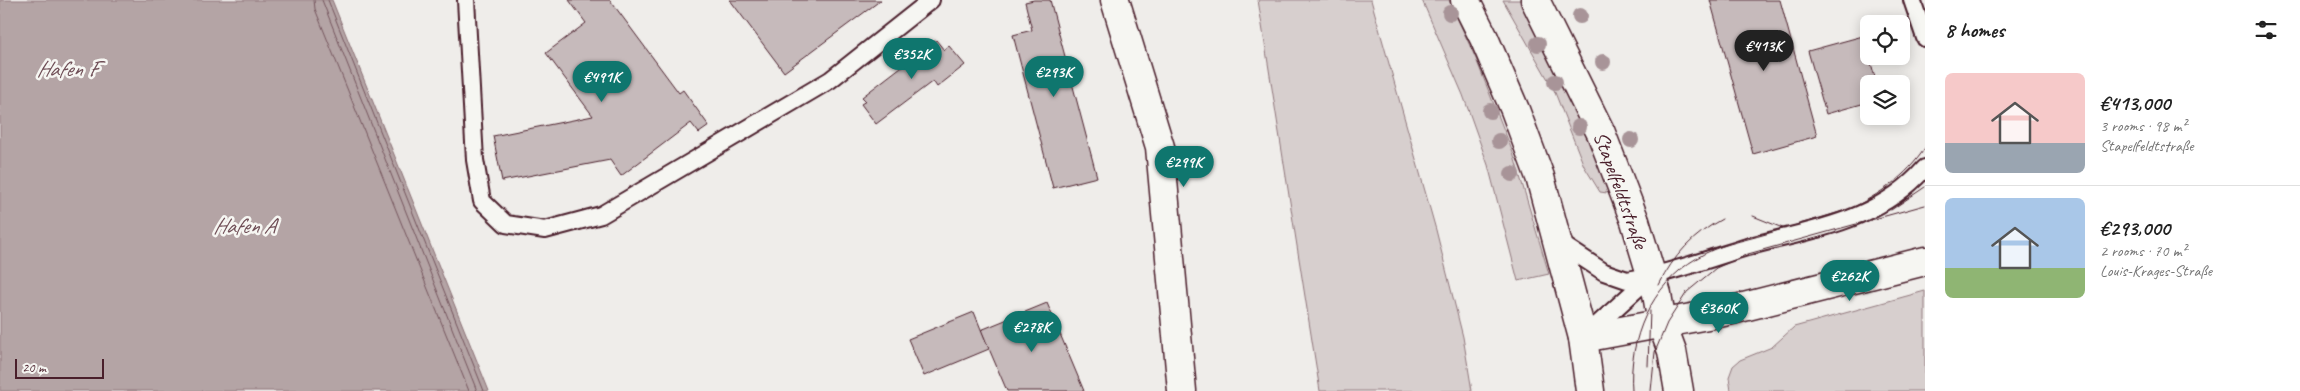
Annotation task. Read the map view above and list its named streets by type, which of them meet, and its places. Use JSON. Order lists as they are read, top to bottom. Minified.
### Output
{"streets":{"main road":["Stapelfeldtstraße"]},"water":["Hafen F","Hafen A"],"scale_bar":"20 m","page":{"heading":"8 homes","price":["€413K","€352K","€293K","€491K","€299K","€262K","€360K","€278K"],"list":[{"name":"€413,000","note":"3 rooms · 98 m² · Stapelfeldtstraße"},{"name":"€293,000","note":"2 rooms · 70 m² · Louis-Krages-Straße"}],"scale":"20 m"}}
